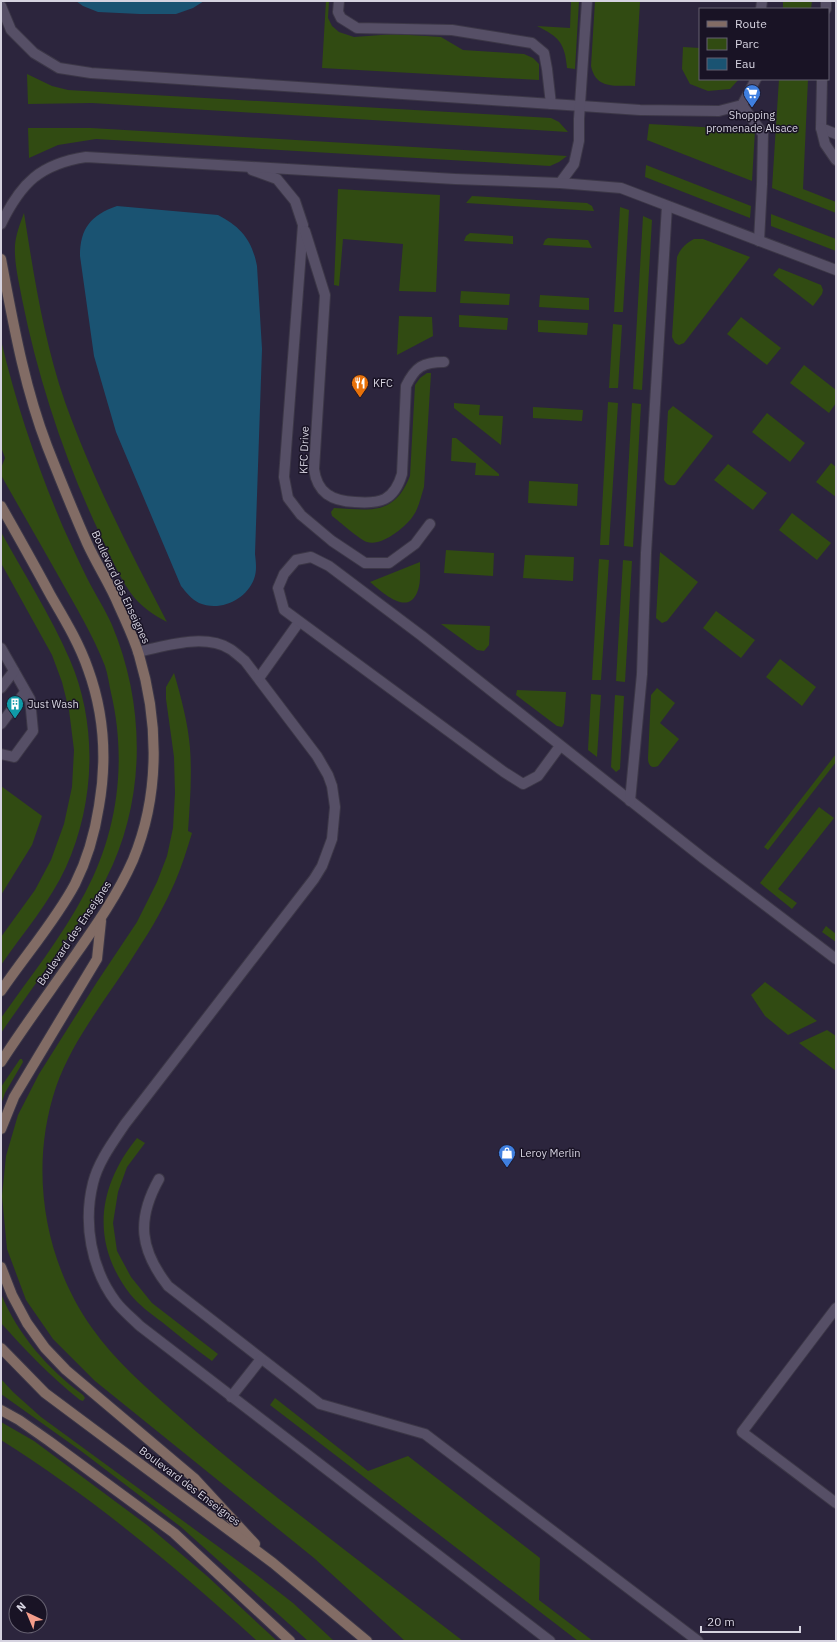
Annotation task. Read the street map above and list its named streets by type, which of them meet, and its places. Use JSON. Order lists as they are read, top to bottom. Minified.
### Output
{"streets":{"street":["Boulevard des Enseignes"],"lane":["KFC Drive"]},"places":{"supermarket":["Shopping promenade Alsace"],"restaurant":["KFC"],"building":["Just Wash"],"shop":["Leroy Merlin"]},"legend":["Route","Parc","Eau"],"scale_bar":"20 m","north":"top left"}
